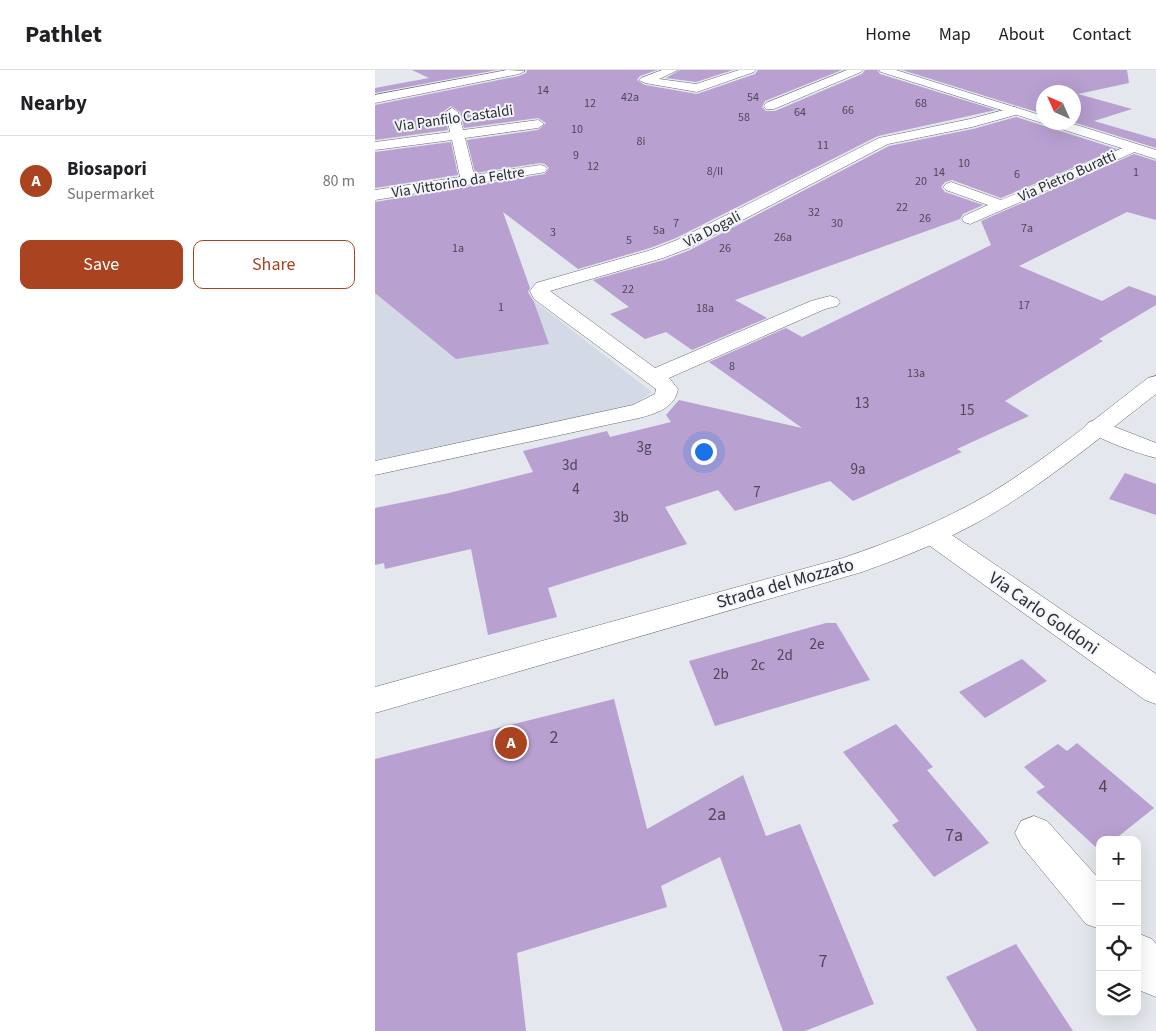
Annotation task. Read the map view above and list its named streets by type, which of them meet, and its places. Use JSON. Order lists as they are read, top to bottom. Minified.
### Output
{"streets":{"street":["Via Panfilo Castaldi","Via Pietro Buratti","Via Vittorino da Feltre","Via Dogali","Strada del Mozzato","Via Carlo Goldoni"]},"crossings":[["Strada del Mozzato","Via Carlo Goldoni"]],"house_numbers":["14","42a","54","12","68","66","64","58","10","8i","11","9","10","12","8/II","14","1","6","20","22","32","26","7","30","7a","5a","3","26a","5","1a","26","22","17","1","18a","8","13a","13","15","3g","3d","9a","4","7","3b","2e","2d","2c","2b","2","4","2a","7a","7"],"north":"top left","page":{"header":"Pathlet","nav":["Home","Map","About","Contact"],"heading":"Nearby","list":[{"mark":"A","name":"Biosapori","note":"Supermarket","value":"80 m"}],"buttons":["Save","Share"],"pins":"A","map_buttons":["+","−"]}}
